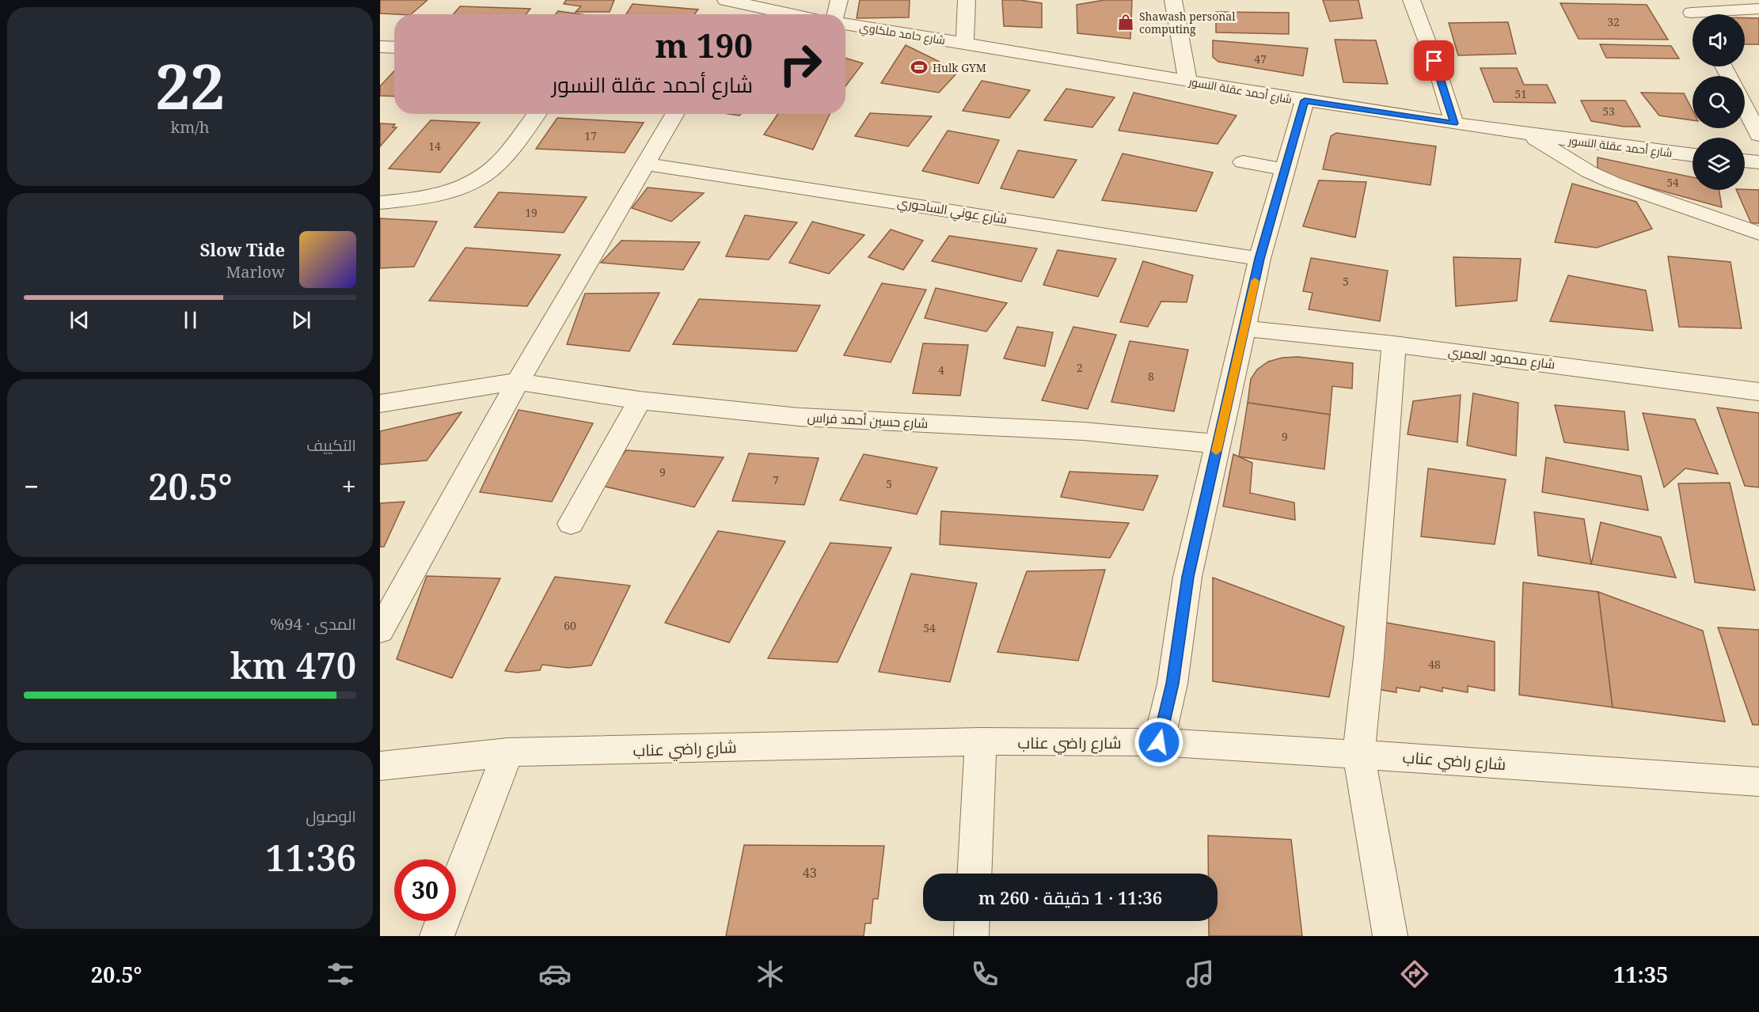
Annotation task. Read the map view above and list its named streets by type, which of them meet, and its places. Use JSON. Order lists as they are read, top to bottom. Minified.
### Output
{"streets":{"street":["شارع حامد ملكاوي","شارع أحمد عقلة النسور","شارع عوني الساحوري","شارع محمود العمري","شارع حسين أحمد فراس","شارع راضي عناب"]},"crossings":[["شارع حامد ملكاوي","شارع أحمد عقلة النسور"]],"places":{"shop":["Shawash personal computing"],"sports":["Hulk GYM"]},"house_numbers":["32","47","51","53","17","14","54","19","5","2","4","8","9","9","7","5","60","54","48","43"],"page":{"tile":[["22","km/h"],"التكييف",["المدى · 94%","470 km"],["الوصول","11:36"]],"turn":["190 m","شارع أحمد عقلة النسور"],"song":["Slow Tide","Marlow"],"heat":["−","20.5°","+"],"limit":"30","trip":"11:36 · 1 دقيقة · 260 m","tabs":["11:35","20.5°"]}}
